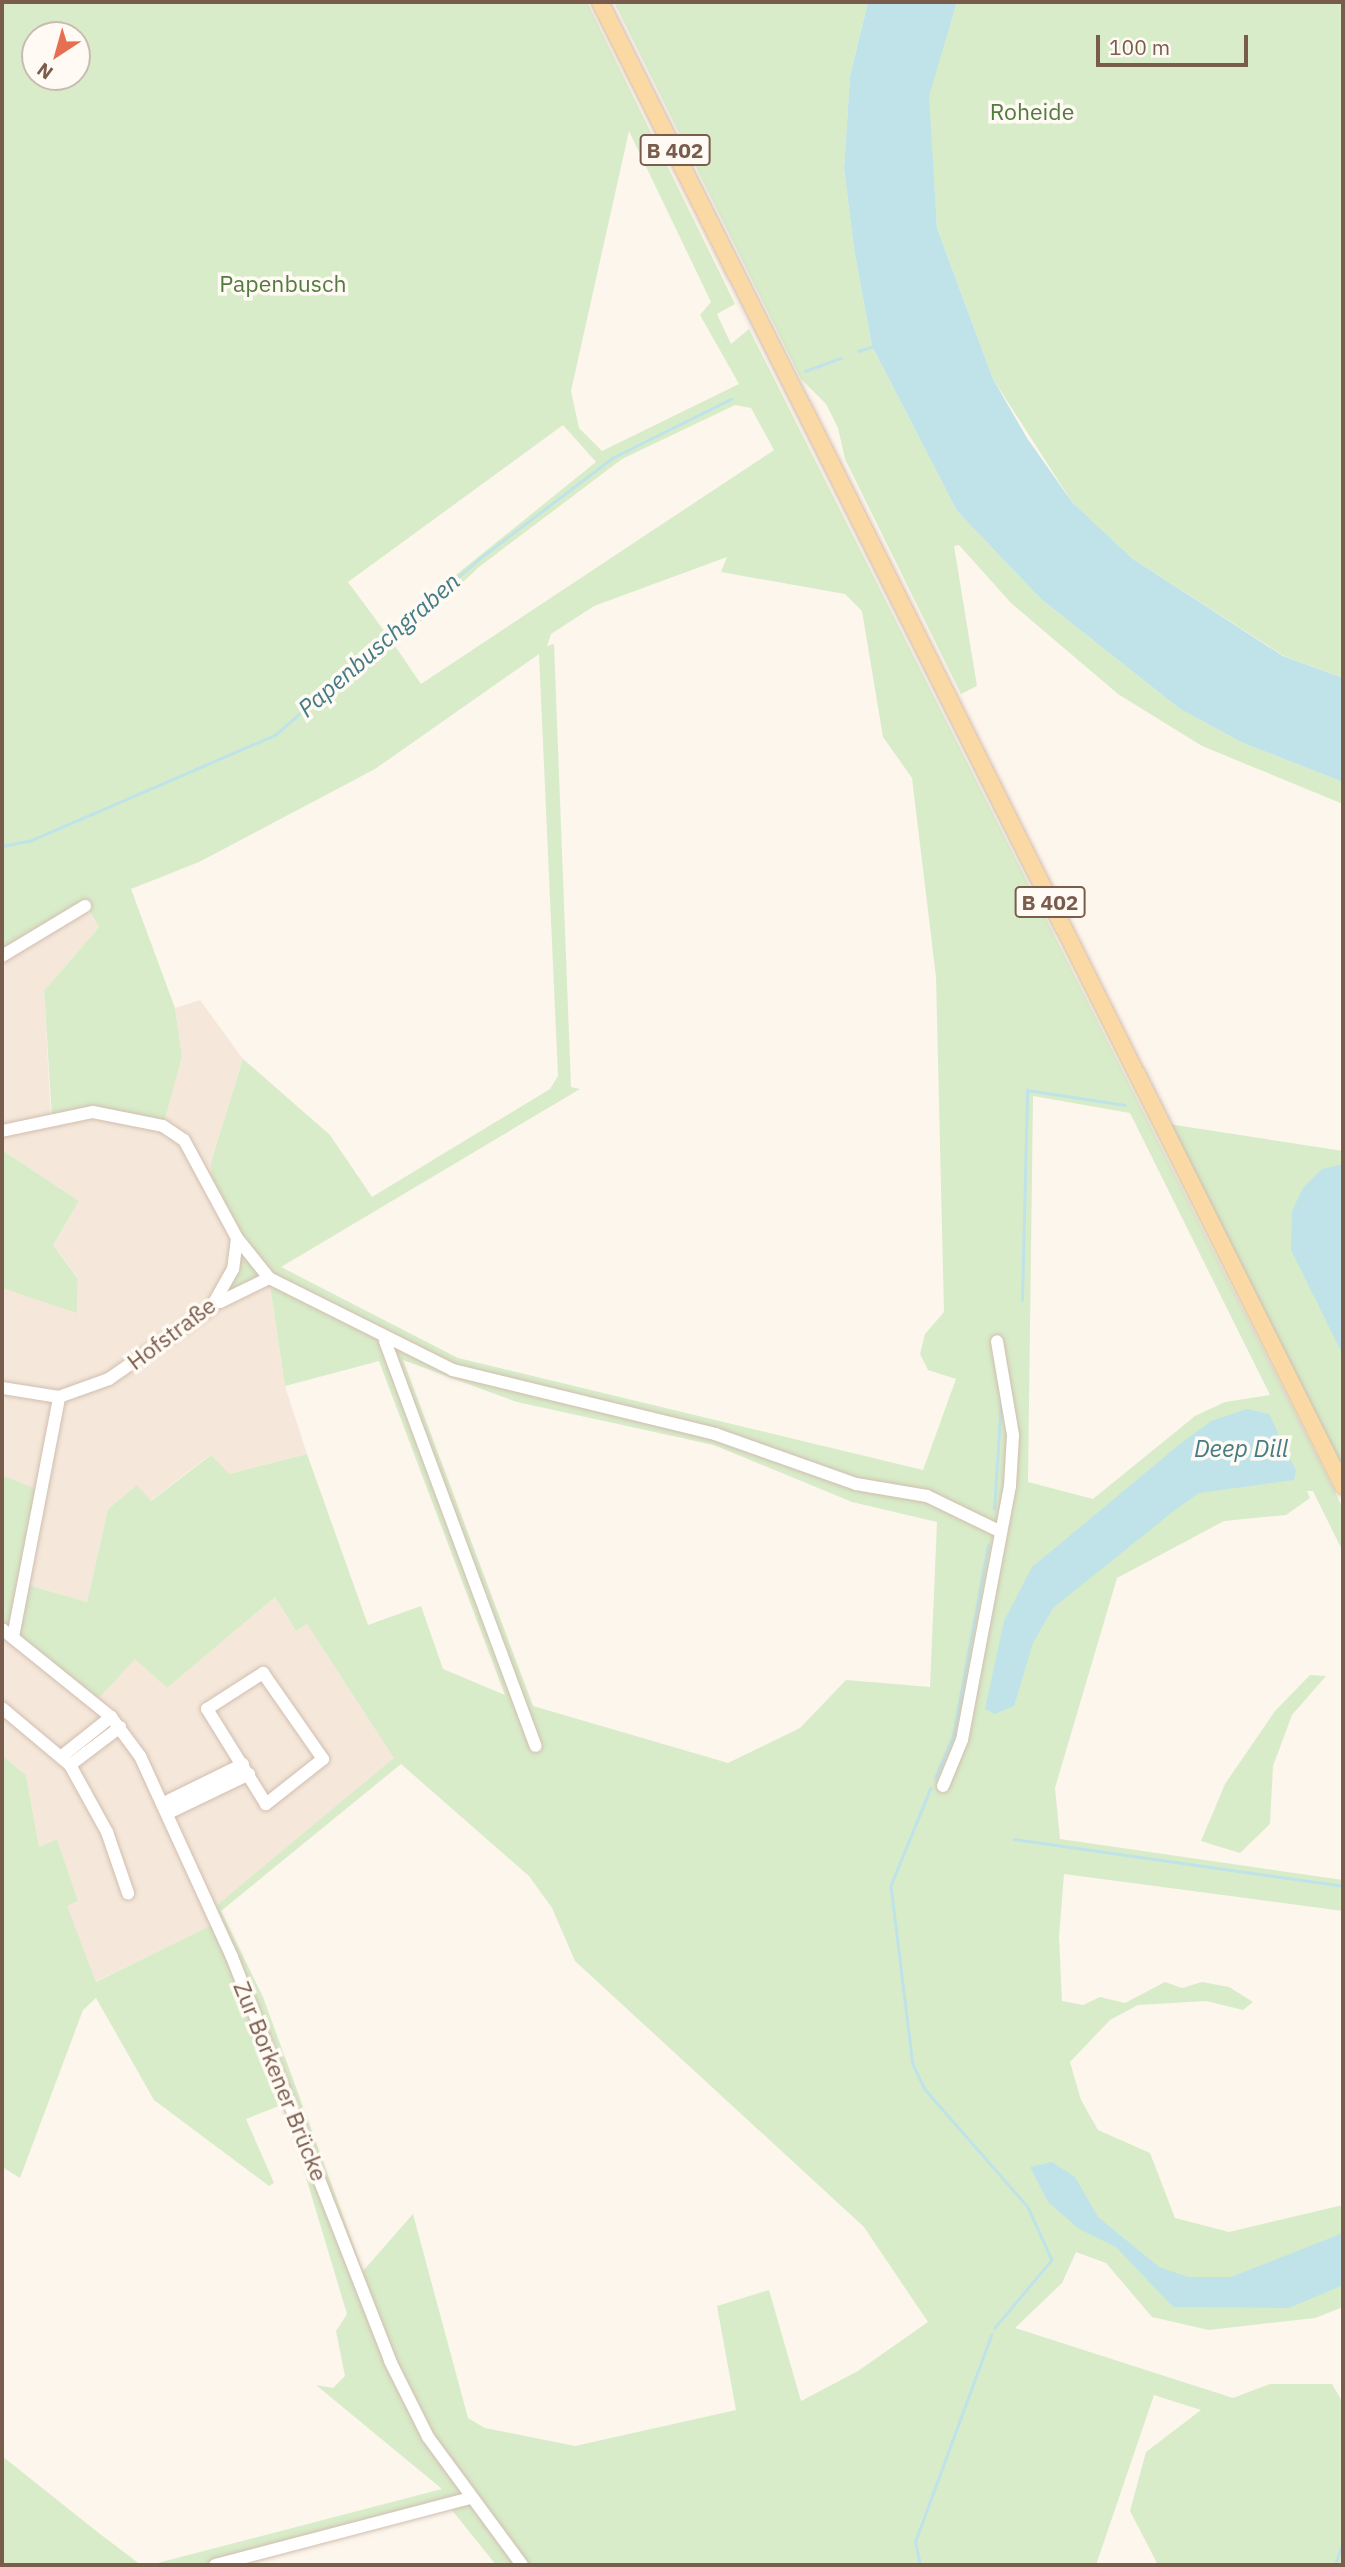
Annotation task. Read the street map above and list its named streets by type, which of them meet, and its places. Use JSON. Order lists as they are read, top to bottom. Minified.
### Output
{"streets":{"main road":["B 402"],"street":["Hofstraße","Zur Borkener Brücke"]},"water":["Papenbuschgraben","Deep Dill"],"parks":["Roheide","Papenbusch"],"scale_bar":"100 m","north":"bottom left"}
